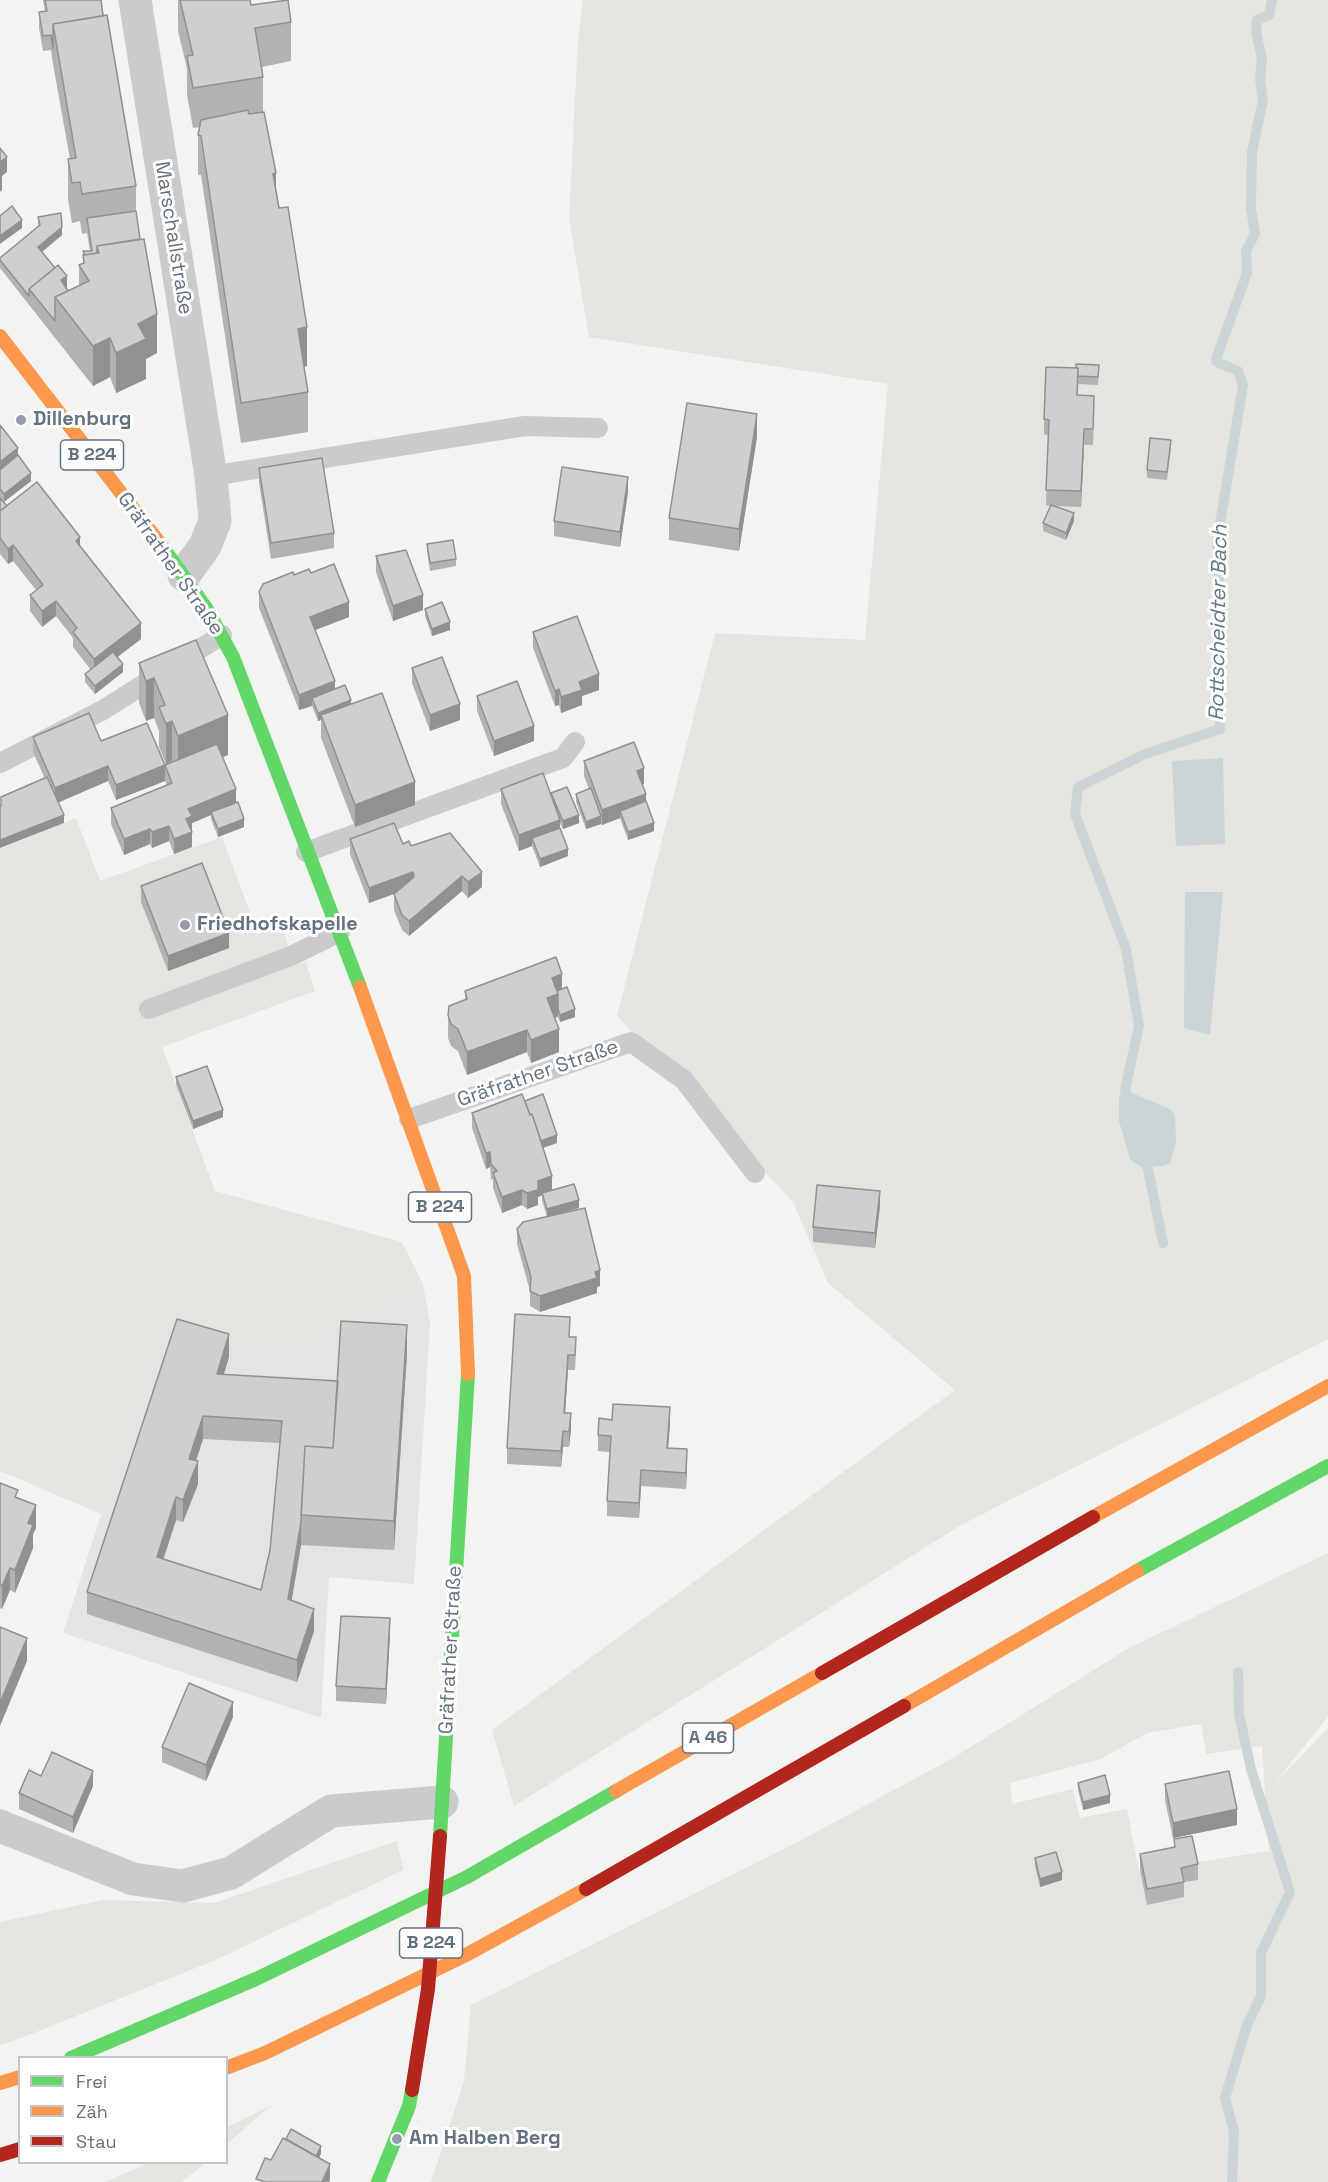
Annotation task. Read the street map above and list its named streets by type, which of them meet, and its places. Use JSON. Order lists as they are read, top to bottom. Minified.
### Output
{"streets":{"main road":["B 224","Gräfrather Straße","A 46"],"street":["Marschallstraße"]},"crossings":[["Marschallstraße","Gräfrather Straße"]],"water":["Rottscheidter Bach"],"places":["Dillenburg","Friedhofskapelle","Am Halben Berg"],"legend":["Frei","Zäh","Stau"]}
